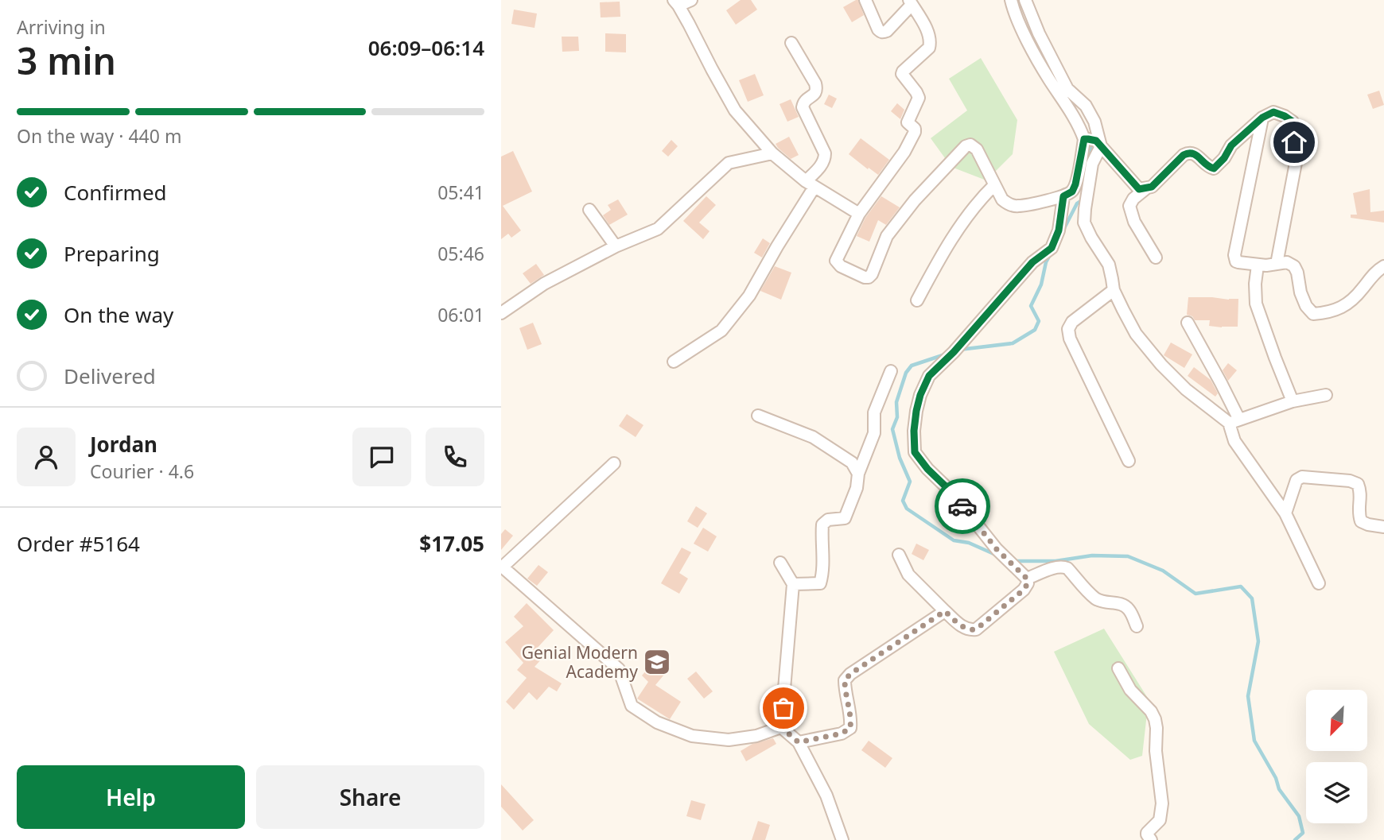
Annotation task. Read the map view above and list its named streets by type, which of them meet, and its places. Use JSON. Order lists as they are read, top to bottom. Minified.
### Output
{"places":{"school or university":["Genial Modern Academy"]},"north":"bottom left","page":{"heading":["3 min","Arriving in","06:09–06:14"],"panel":["Jordan","Courier · 4.6","Order #5164","$17.05"],"bar":"On the way · 440 m","list":[["Confirmed","05:41"],["Preparing","05:46"],["On the way","06:01"],"Delivered"],"buttons":["Help","Share"]}}
